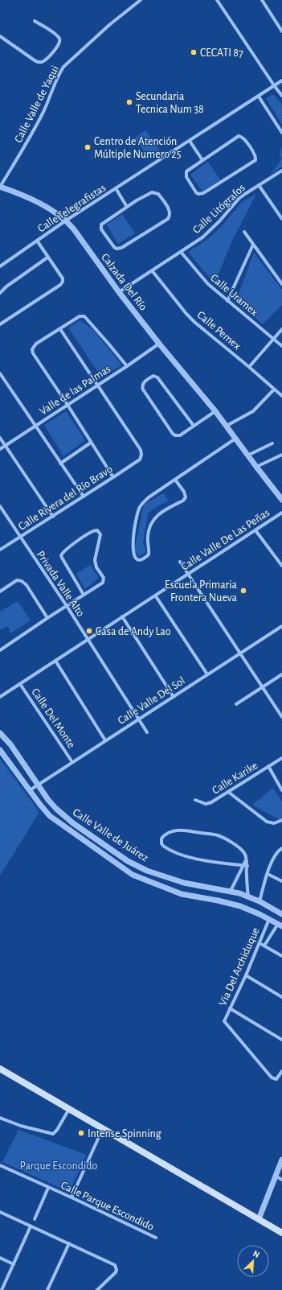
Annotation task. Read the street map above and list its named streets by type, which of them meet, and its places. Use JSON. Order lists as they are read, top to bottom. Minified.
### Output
{"streets":{"street":["Calle Valle de Yaqui","Calle Telegrafistas","Calle Litógrafos","Calzada Del Río","Calle Uramex","Calle Pemex","Valle de las Palmas","Calle Rivera del Río Bravo","Calle Valle De Las Peñas","Privada Valle Alto","Calle Valle Del Sol","Calle Del Monte","Calle Karike","Calle Valle de Juárez","Via Del Archiduque","Calle Parque Escondido"]},"crossings":[["Calle Valle de Yaqui","Calzada Del Río"],["Calle Telegrafistas","Calzada Del Río"],["Calle Litógrafos","Calzada Del Río"],["Calle Litógrafos","Calle Uramex"],["Calle Litógrafos","Calle Pemex"],["Calzada Del Río","Valle de las Palmas"],["Valle de las Palmas","Calle Rivera del Río Bravo"],["Calle Rivera del Río Bravo","Privada Valle Alto"],["Calle Valle De Las Peñas","Privada Valle Alto"],["Calle Valle De Las Peñas","Calle Del Monte"],["Privada Valle Alto","Calle Valle Del Sol"],["Calle Valle Del Sol","Calle Del Monte"],["Calle Valle Del Sol","Calle Valle de Juárez"],["Calle Valle de Juárez","Via Del Archiduque"]],"parks":["Parque Escondido"],"places":["CECATI 87","Secundaria Tecnica Num 38","Centro de Atención Múltiple Numero 25","Escuela Primaria Frontera Nueva","Casa de Andy Lao","Intense Spinning"],"north":"top right"}
